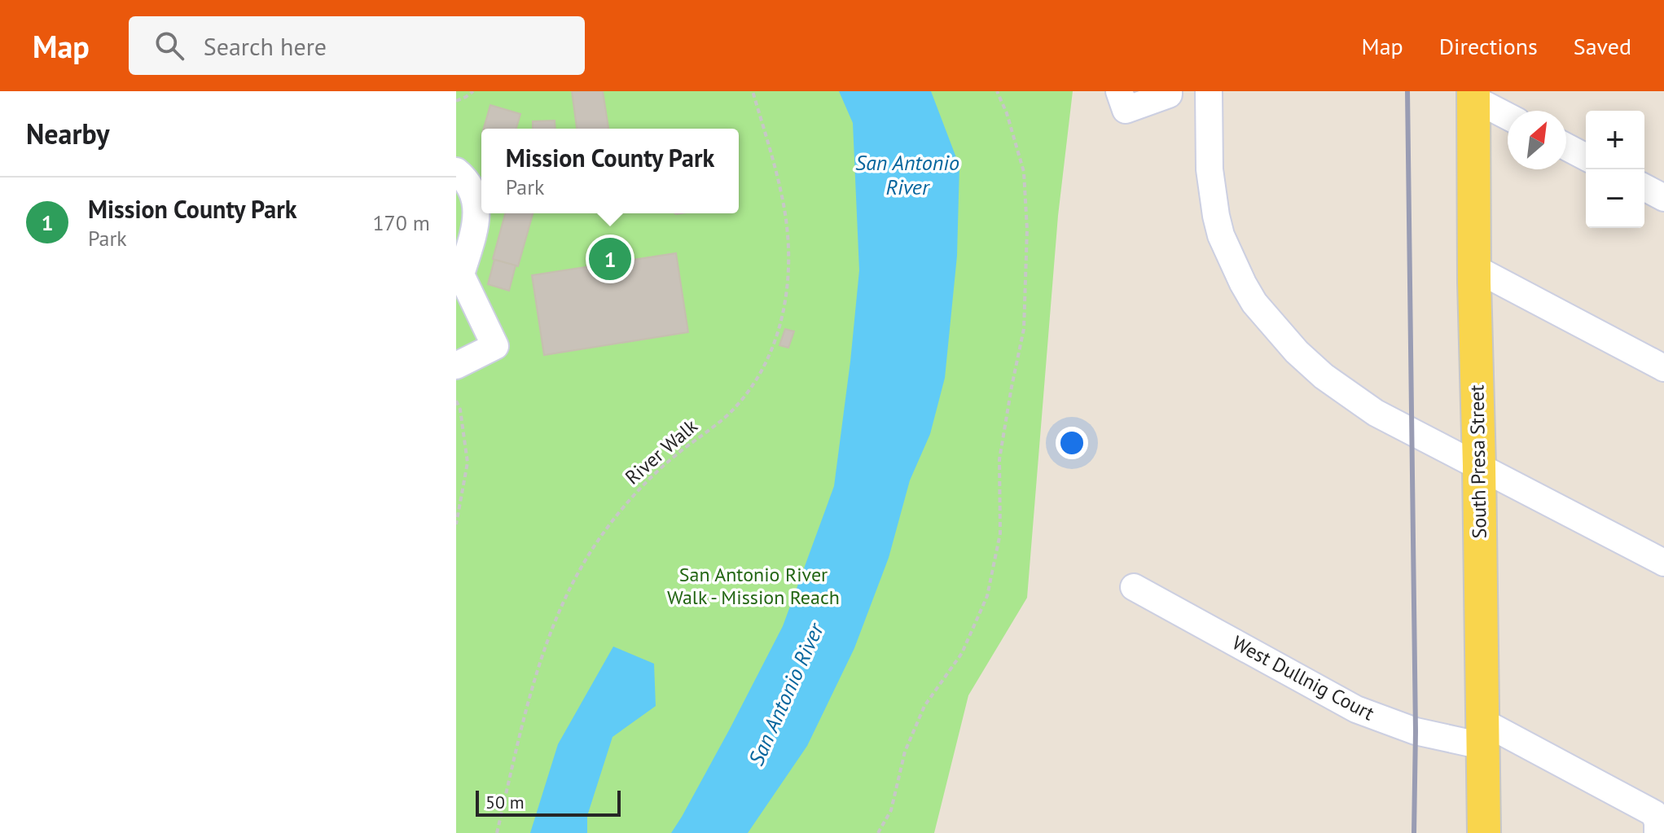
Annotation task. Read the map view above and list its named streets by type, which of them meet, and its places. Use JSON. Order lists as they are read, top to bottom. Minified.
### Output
{"streets":{"main road":["South Presa Street"],"street":["West Dullnig Court"],"path":["River Walk"]},"crossings":[["South Presa Street","West Dullnig Court"]],"water":["San Antonio River"],"parks":["San Antonio River Walk - Mission Reach"],"scale_bar":"50 m","north":"top right","page":{"header":"Map","search":"Search here","nav":["Map","Directions","Saved"],"heading":"Nearby","map_buttons":["+","−"],"popup":["Mission County Park","Park"],"list":[{"mark":"1","name":"Mission County Park","note":"Park","value":"170 m"}],"pins":"1","scale":"50 m"}}
